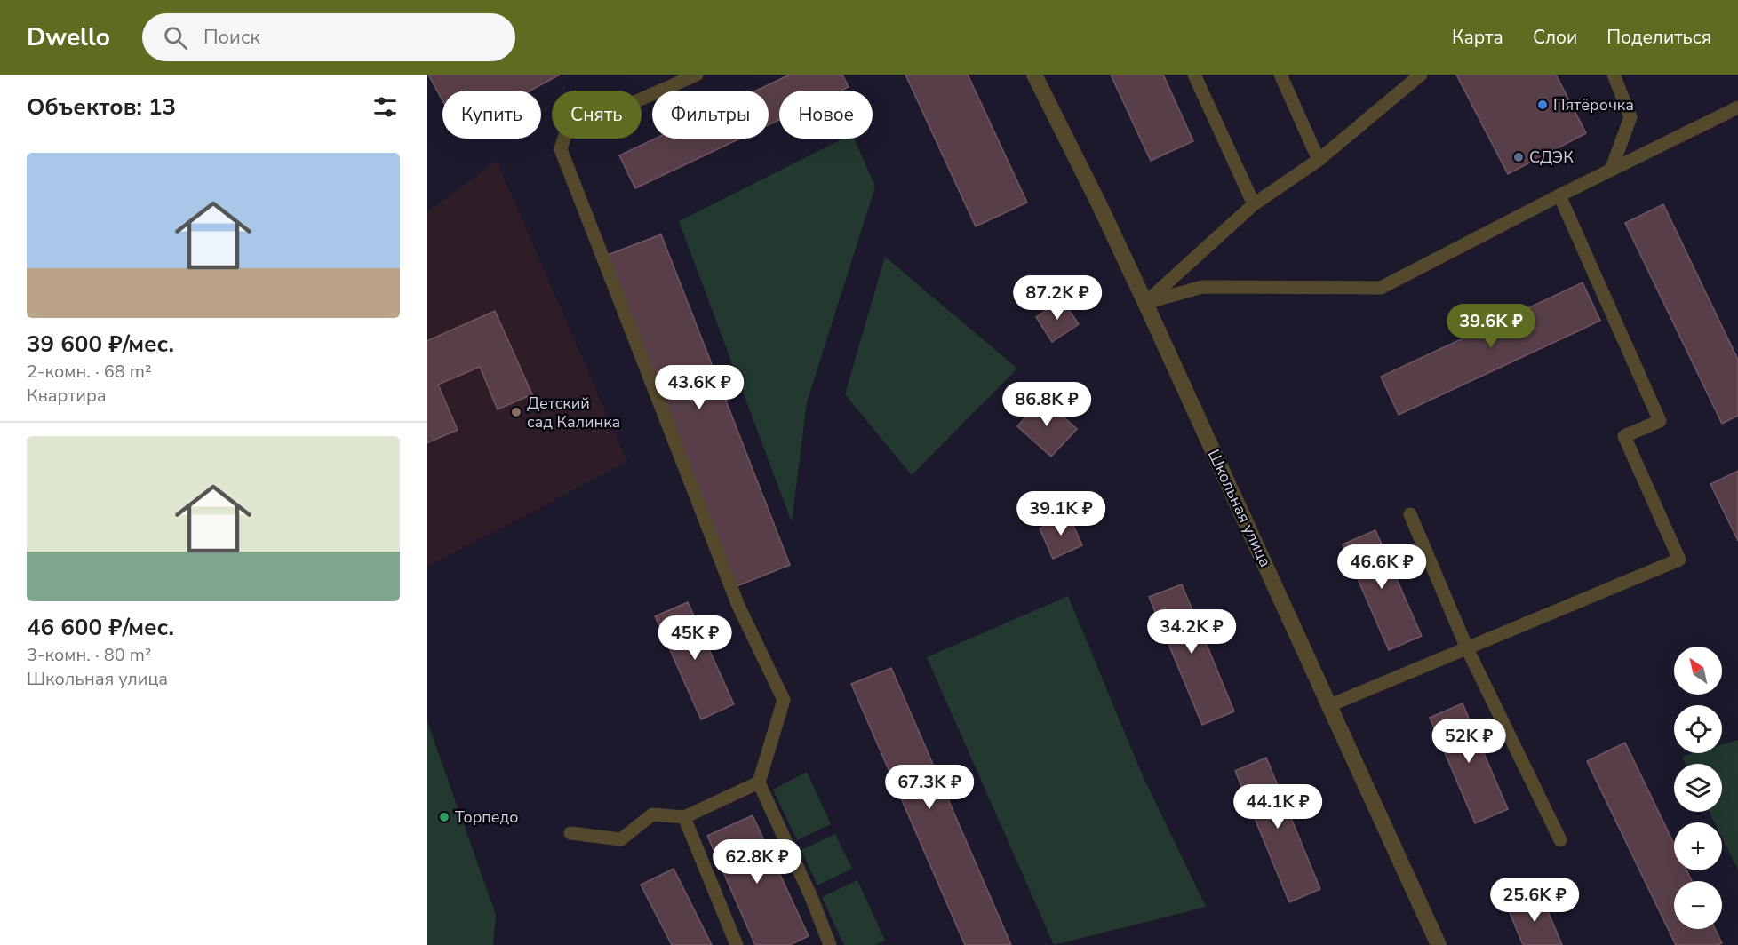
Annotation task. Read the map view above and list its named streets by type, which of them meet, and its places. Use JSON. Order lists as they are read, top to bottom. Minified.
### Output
{"streets":{"street":["Школьная улица"]},"places":["Пятёрочка","СДЭК","Детский сад Калинка","Торпедо"],"north":"top left","page":{"header":"Dwello","search":"Поиск","nav":["Карта","Слои","Поделиться"],"heading":"Объектов: 13","chip":["Купить","Снять","Фильтры","Новое"],"list":[{"name":"39 600 ₽/мес.","note":"2-комн. · 68 m² · Квартира"},{"name":"46 600 ₽/мес.","note":"3-комн. · 80 m² · Школьная улица"}],"price":["87.2K ₽","39.6K ₽","43.6K ₽","86.8K ₽","39.1K ₽","46.6K ₽","34.2K ₽","45K ₽","52K ₽","67.3K ₽","44.1K ₽","62.8K ₽","25.6K ₽"],"map_buttons":["+","−"]}}
